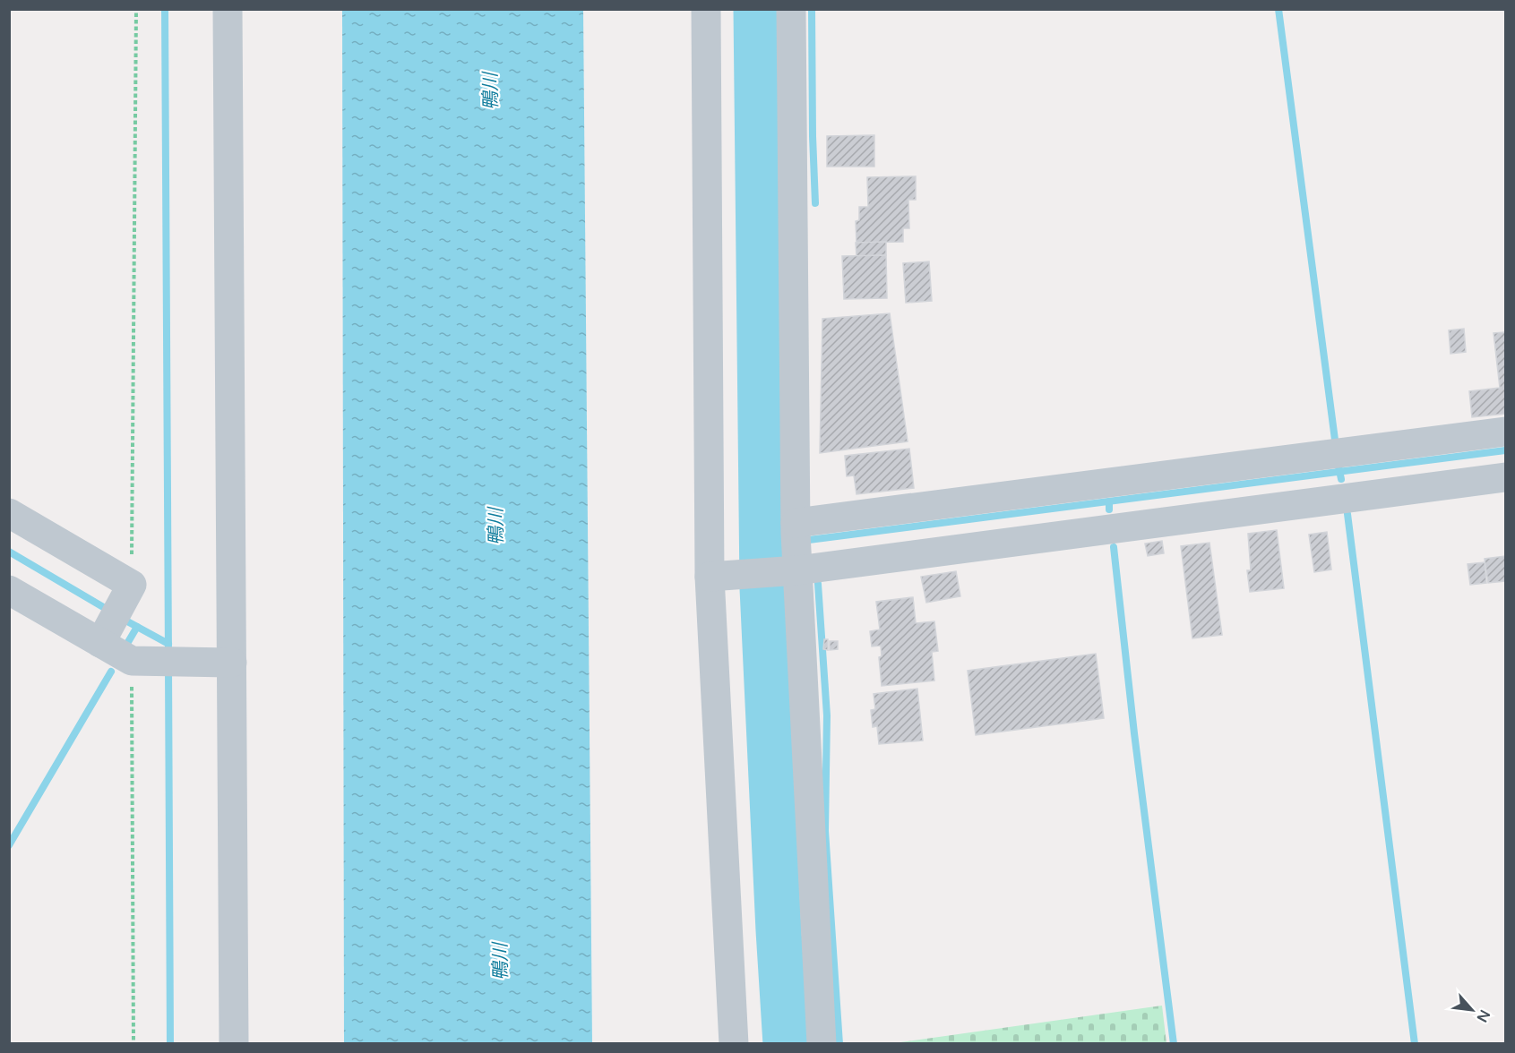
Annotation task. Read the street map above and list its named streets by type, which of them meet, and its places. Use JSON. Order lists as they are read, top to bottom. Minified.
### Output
{"water":["鴨川"],"north":"bottom right"}
